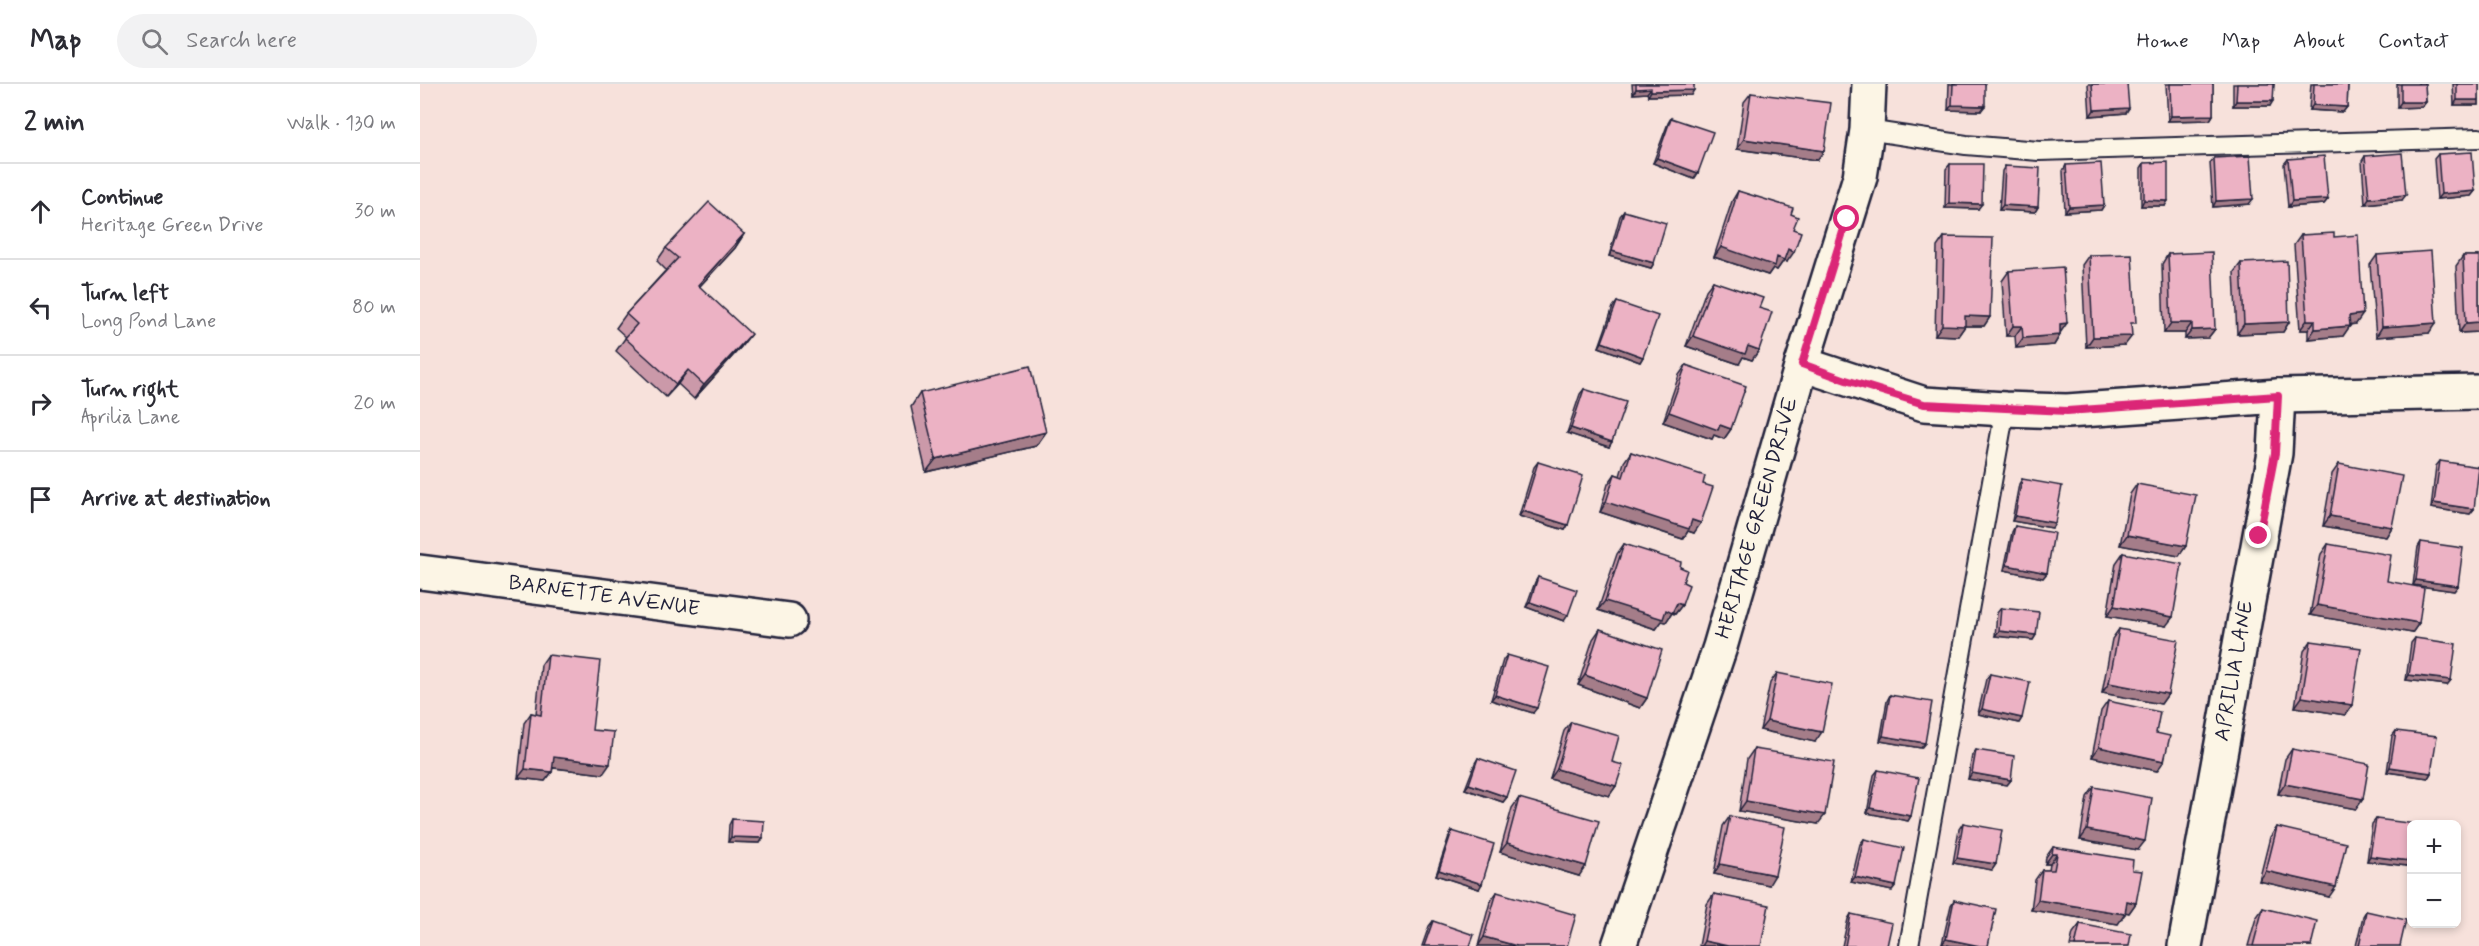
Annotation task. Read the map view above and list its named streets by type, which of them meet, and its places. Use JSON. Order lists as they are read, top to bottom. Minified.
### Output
{"streets":{"street":["HERITAGE GREEN DRIVE","BARNETTE AVENUE","APRILIA LANE"]},"page":{"header":"Map","search":"Search here","nav":["Home","Map","About","Contact"],"heading":["2 min","Walk · 130 m"],"list":[["Continue","Heritage Green Drive","30 m"],["Turn left","Long Pond Lane","80 m"],["Turn right","Aprilia Lane","20 m"],"Arrive at destination"],"map_buttons":["+","−"]}}
